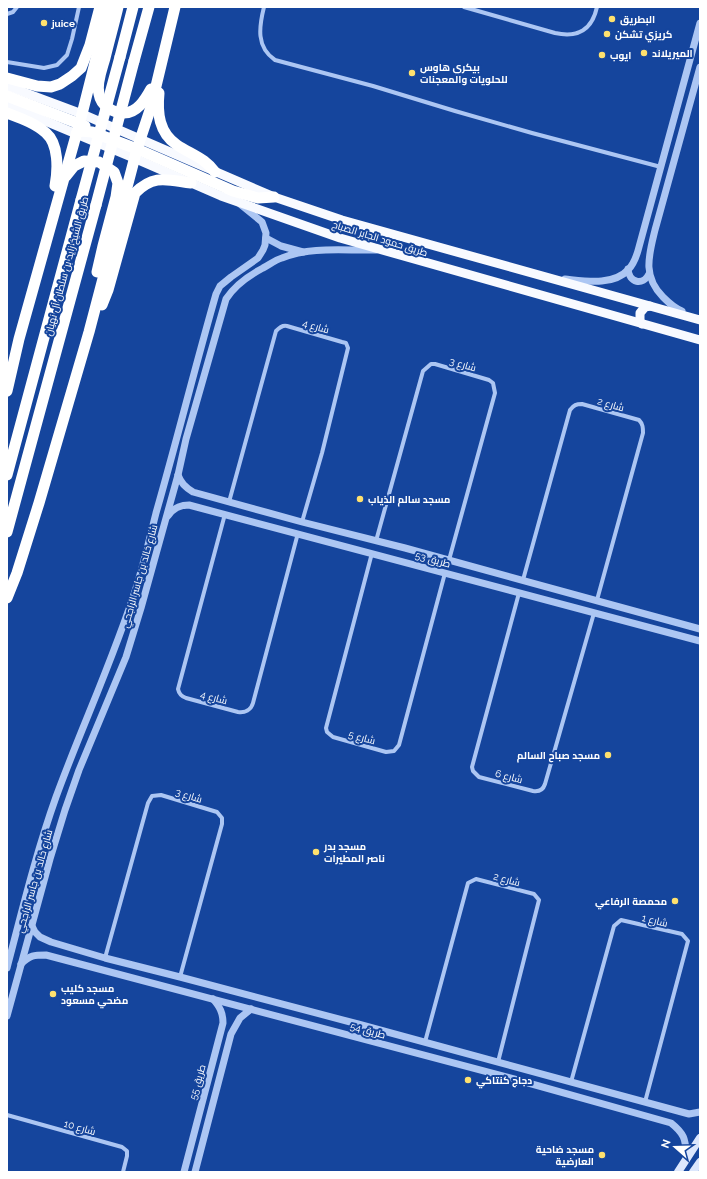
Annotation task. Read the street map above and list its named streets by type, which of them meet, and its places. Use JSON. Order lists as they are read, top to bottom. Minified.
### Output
{"streets":{"highway":["طريق الشيخ زايد بن سلطان آل نهيان"],"main road":["طريق حمود الجابر الصباح"],"street":["شارع 4","شارع 3","شارع 2","طريق 53","شارع خالد بن جاسر الراجحي","شارع 5","شارع 6","شارع 1","طريق 54","طريق 55","شارع 10"]},"crossings":[["طريق حمود الجابر الصباح","شارع خالد بن جاسر الراجحي"],["شارع 4","طريق 53"],["شارع 3","طريق 53"],["شارع 3","طريق 54"],["شارع 2","طريق 53"],["شارع 2","طريق 54"],["طريق 53","شارع خالد بن جاسر الراجحي"],["طريق 53","شارع 5"],["طريق 53","شارع 6"],["شارع خالد بن جاسر الراجحي","طريق 54"],["شارع 1","طريق 54"],["طريق 54","طريق 55"]],"places":["البطريق","juice","كريزي تشكن","الميريلاند","ايوب","بيكري هاوس للحلويات والمعجنات","مسجد سالم الذياب","مسجد صباح السالم","مسجد بدر ناصر المطيرات","محمصة الرفاعي","مسجد كليب مضحي مسعود","دجاج كنتاكي","مسجد ضاحية العارضية"],"north":"left"}
